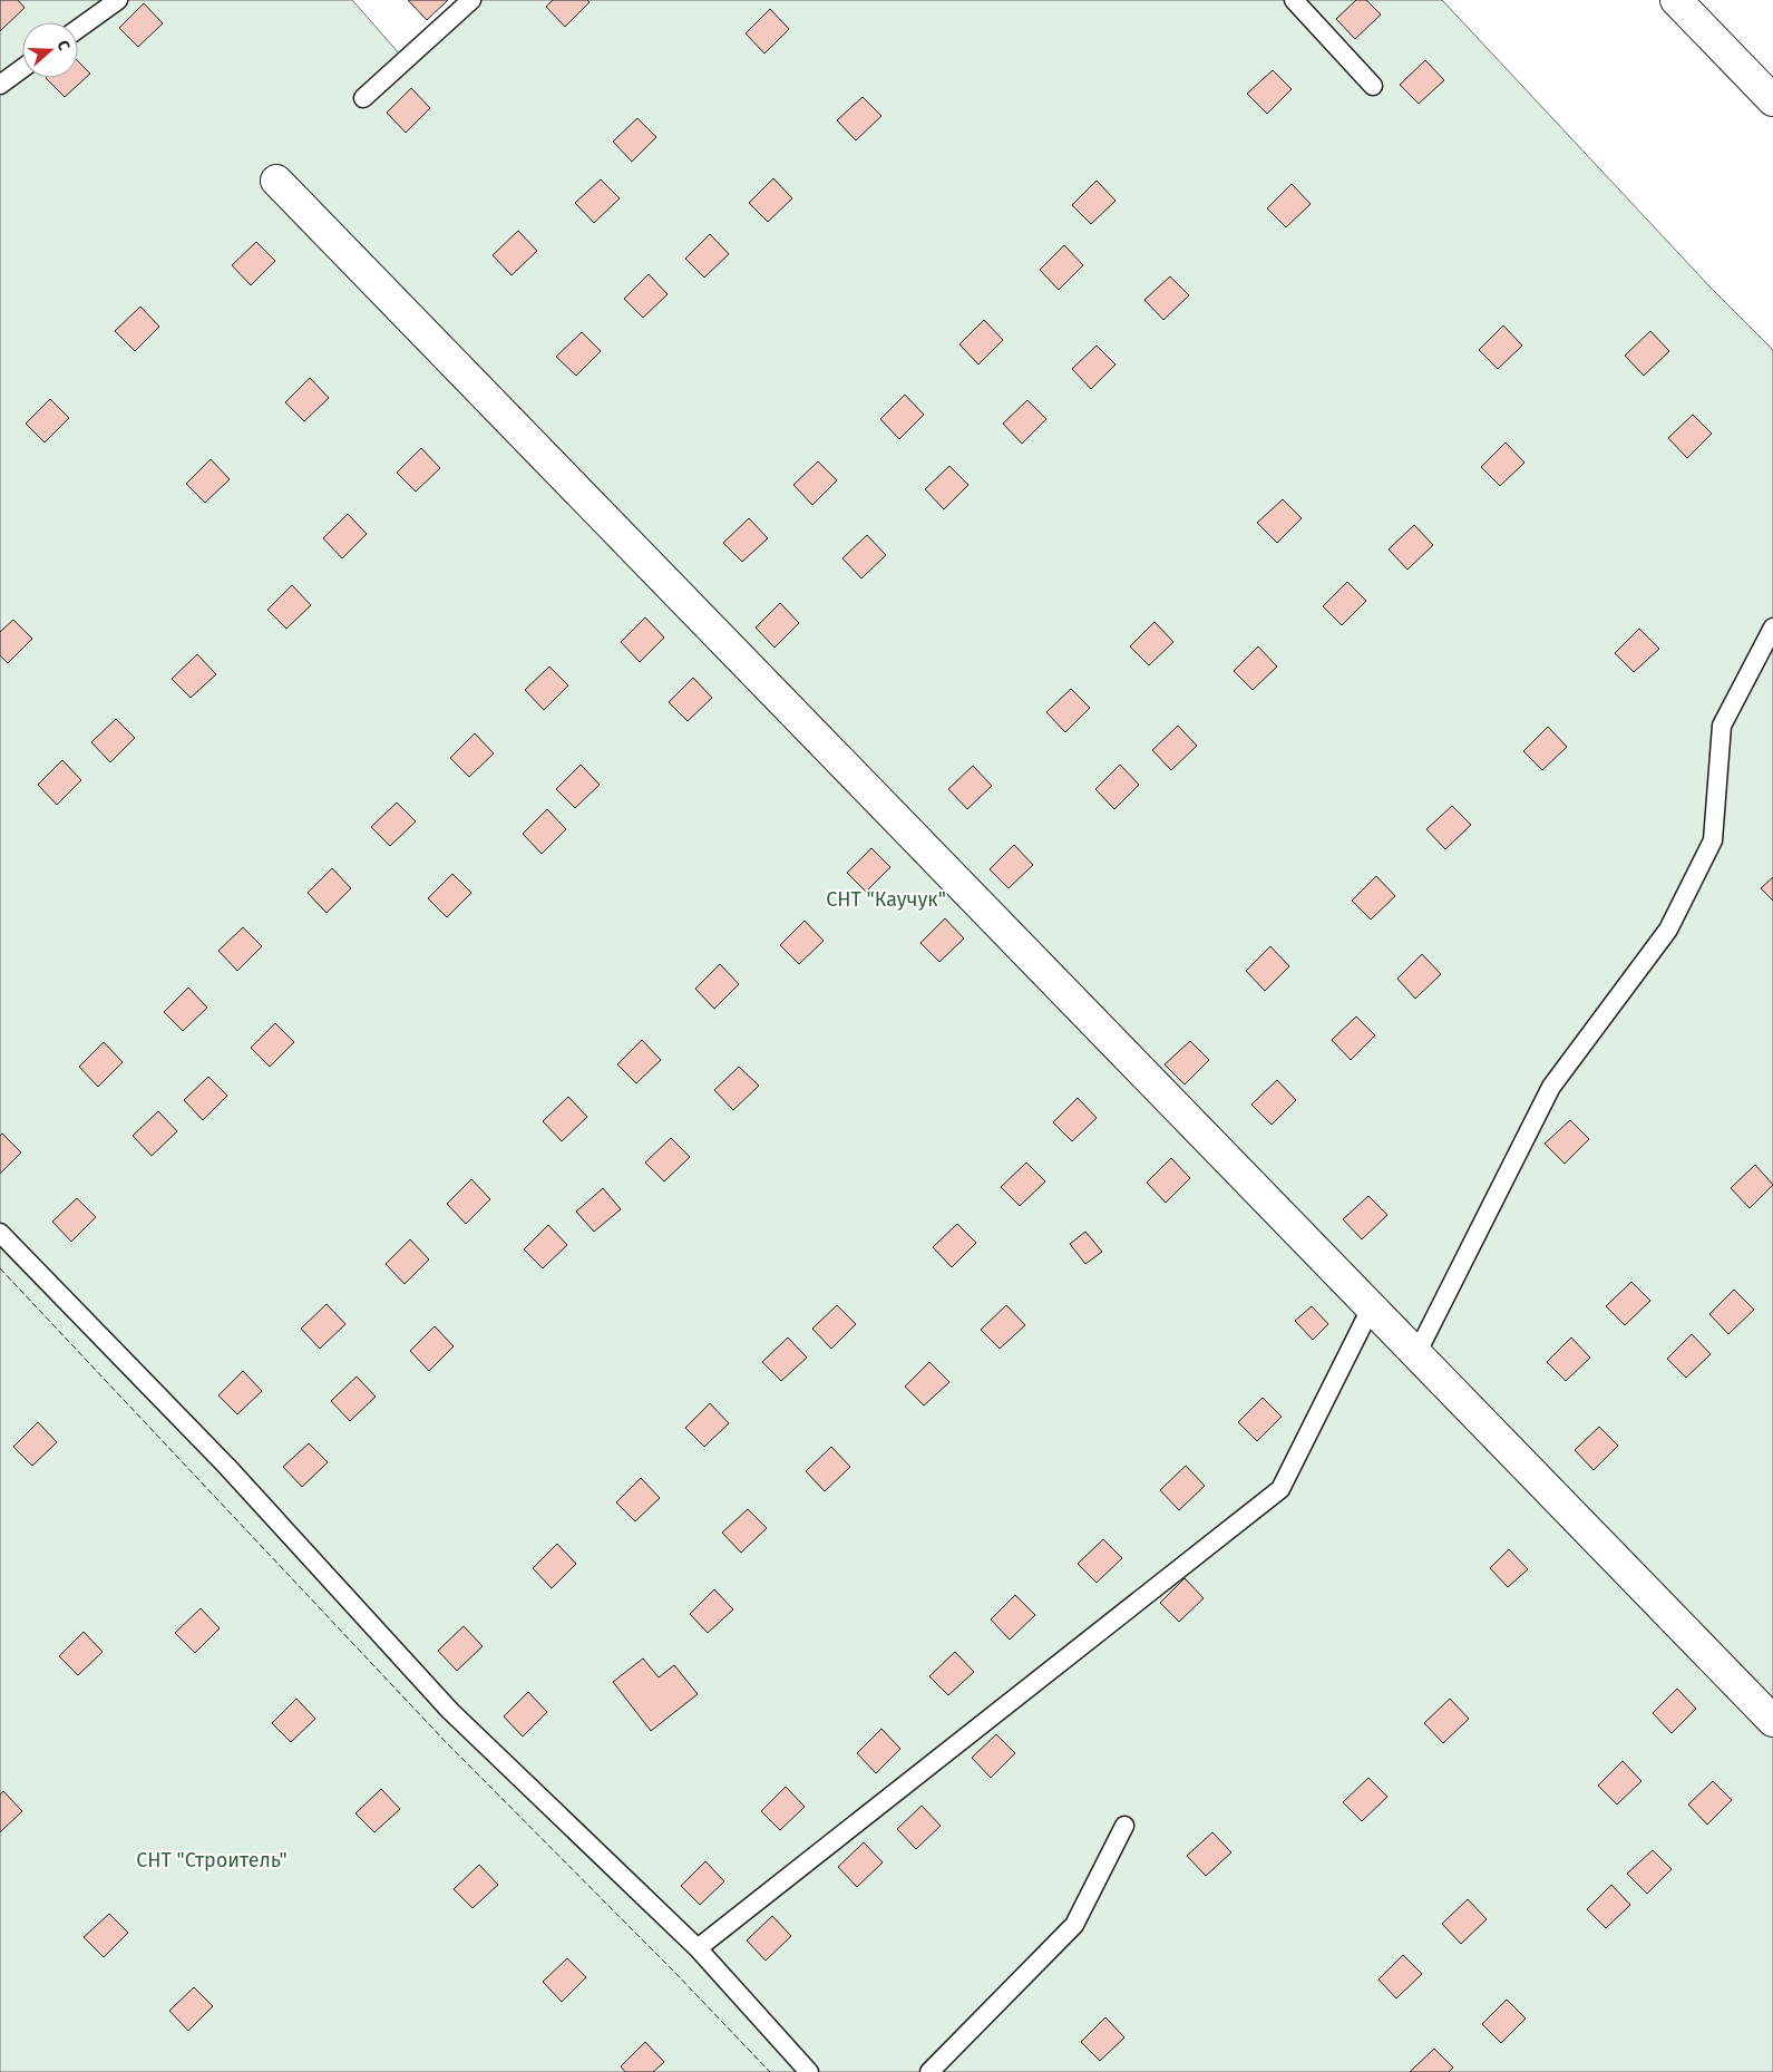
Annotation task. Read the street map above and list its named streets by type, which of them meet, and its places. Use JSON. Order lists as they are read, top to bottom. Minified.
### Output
{"parks":["СНТ \"Каучук\"","СНТ \"Строитель\""],"north":"right"}
